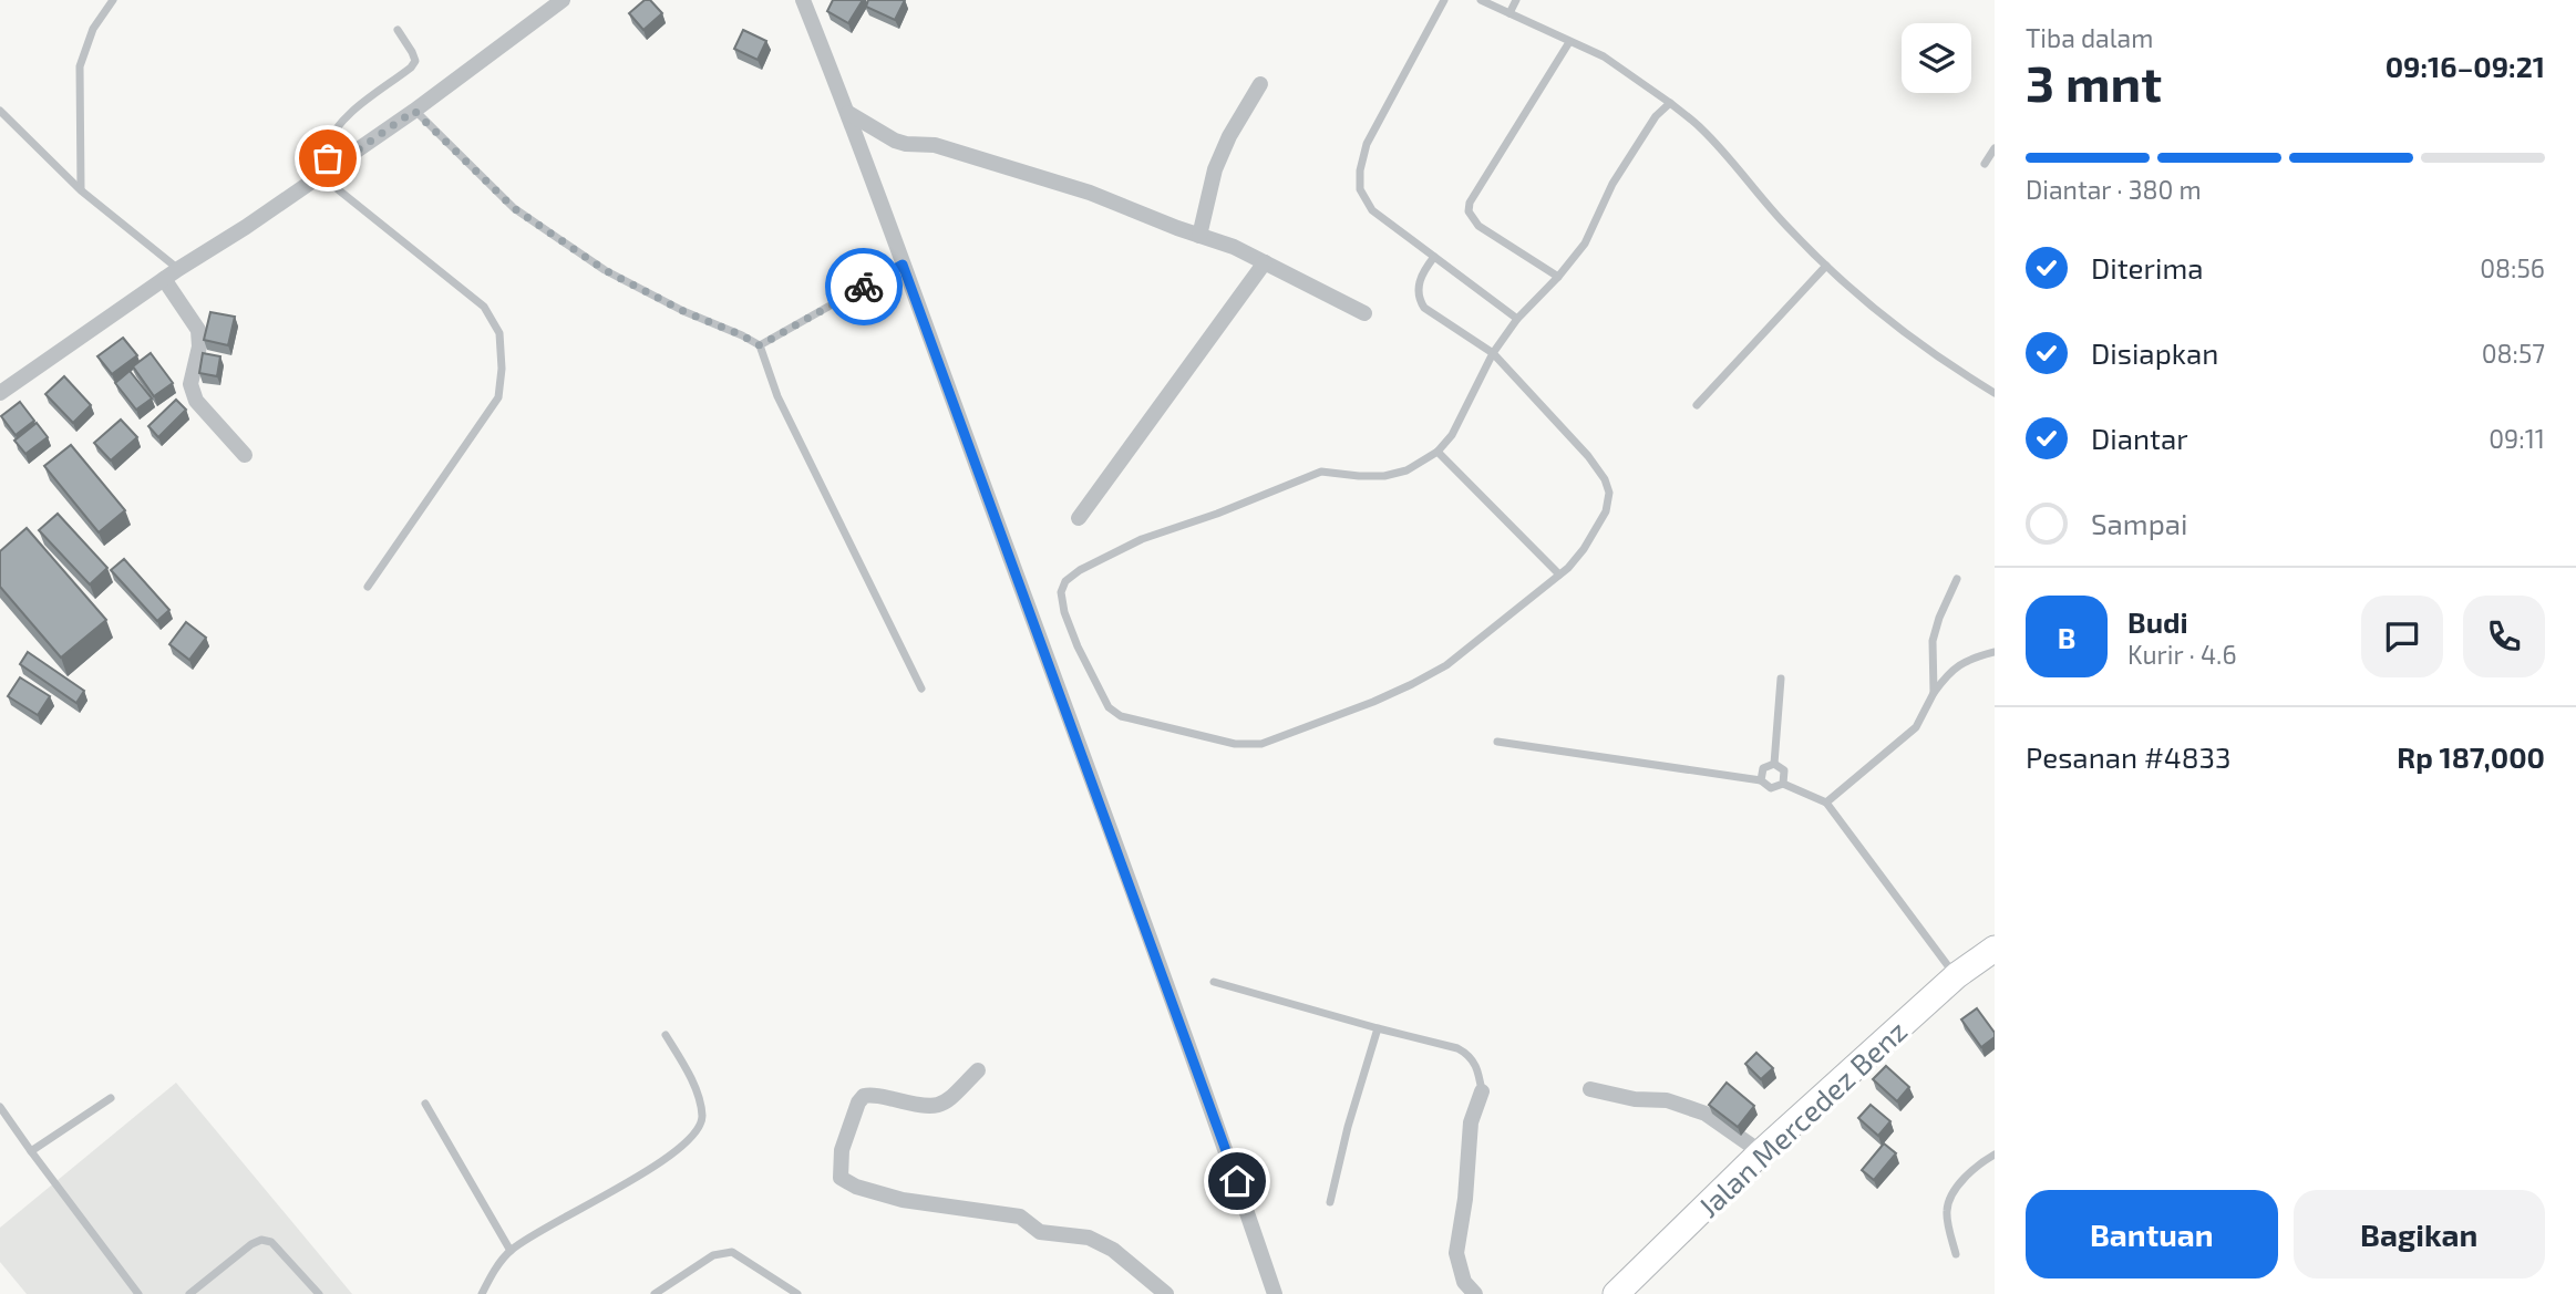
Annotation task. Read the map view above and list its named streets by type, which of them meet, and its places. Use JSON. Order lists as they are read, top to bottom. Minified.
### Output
{"streets":{"main road":["Jalan Mercedez Benz"]},"page":{"heading":["3 mnt","Tiba dalam","09:16–09:21"],"panel":["Budi","Kurir · 4.6","Pesanan #4833","Rp 187,000"],"bar":"Diantar · 380 m","list":[["Diterima","08:56"],["Disiapkan","08:57"],["Diantar","09:11"],"Sampai"],"round":"B","buttons":["Bantuan","Bagikan"]}}
